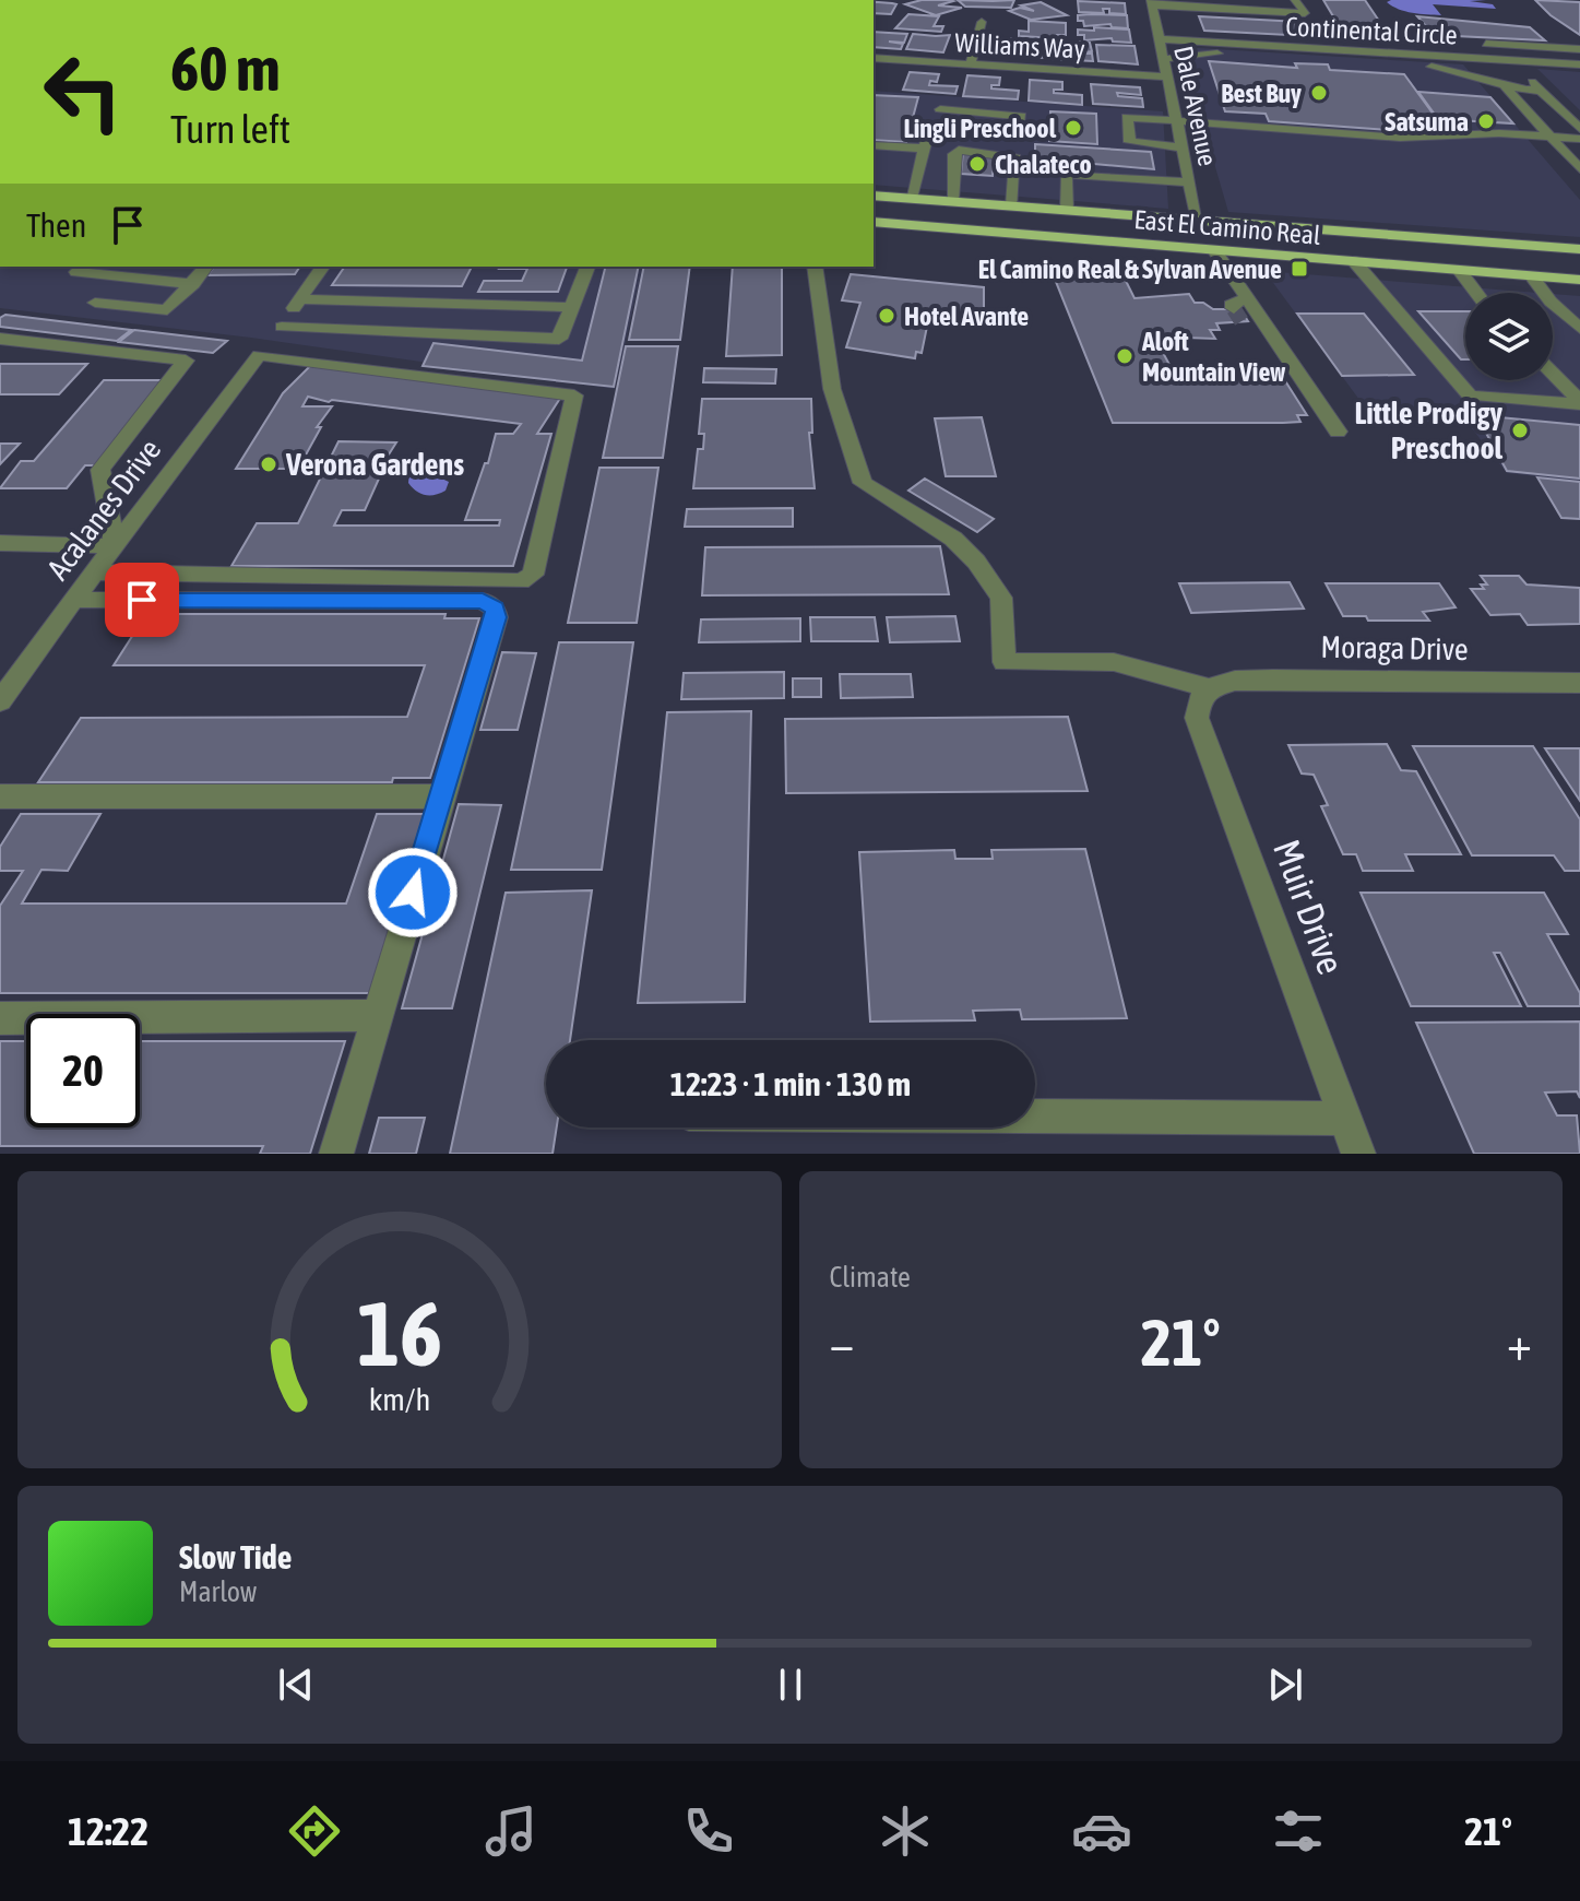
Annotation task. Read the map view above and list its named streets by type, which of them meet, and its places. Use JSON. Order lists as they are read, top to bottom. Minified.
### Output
{"streets":{"main road":["East El Camino Real"],"street":["Continental Circle","Williams Way","Dale Avenue","Acalanes Drive","Moraga Drive","Muir Drive"]},"crossings":[["Continental Circle","Dale Avenue"],["Williams Way","Dale Avenue"],["Dale Avenue","East El Camino Real"],["Moraga Drive","Muir Drive"]],"places":{"other":["Best Buy","Satsuma","Lingli Preschool","Chalateco","Hotel Avante","Aloft Mountain View","Little Prodigy Preschool","Verona Gardens"],"transit":["El Camino Real & Sylvan Avenue"]},"page":{"turn":["60 m","Turn left"],"then":"Then","limit":"20","trip":"12:23 · 1 min · 130 m","tile":"Climate","heat":["−","21°","+"],"song":["Slow Tide","Marlow"],"tabs":["12:22","21°"],"gauge":["16","km/h"]}}
